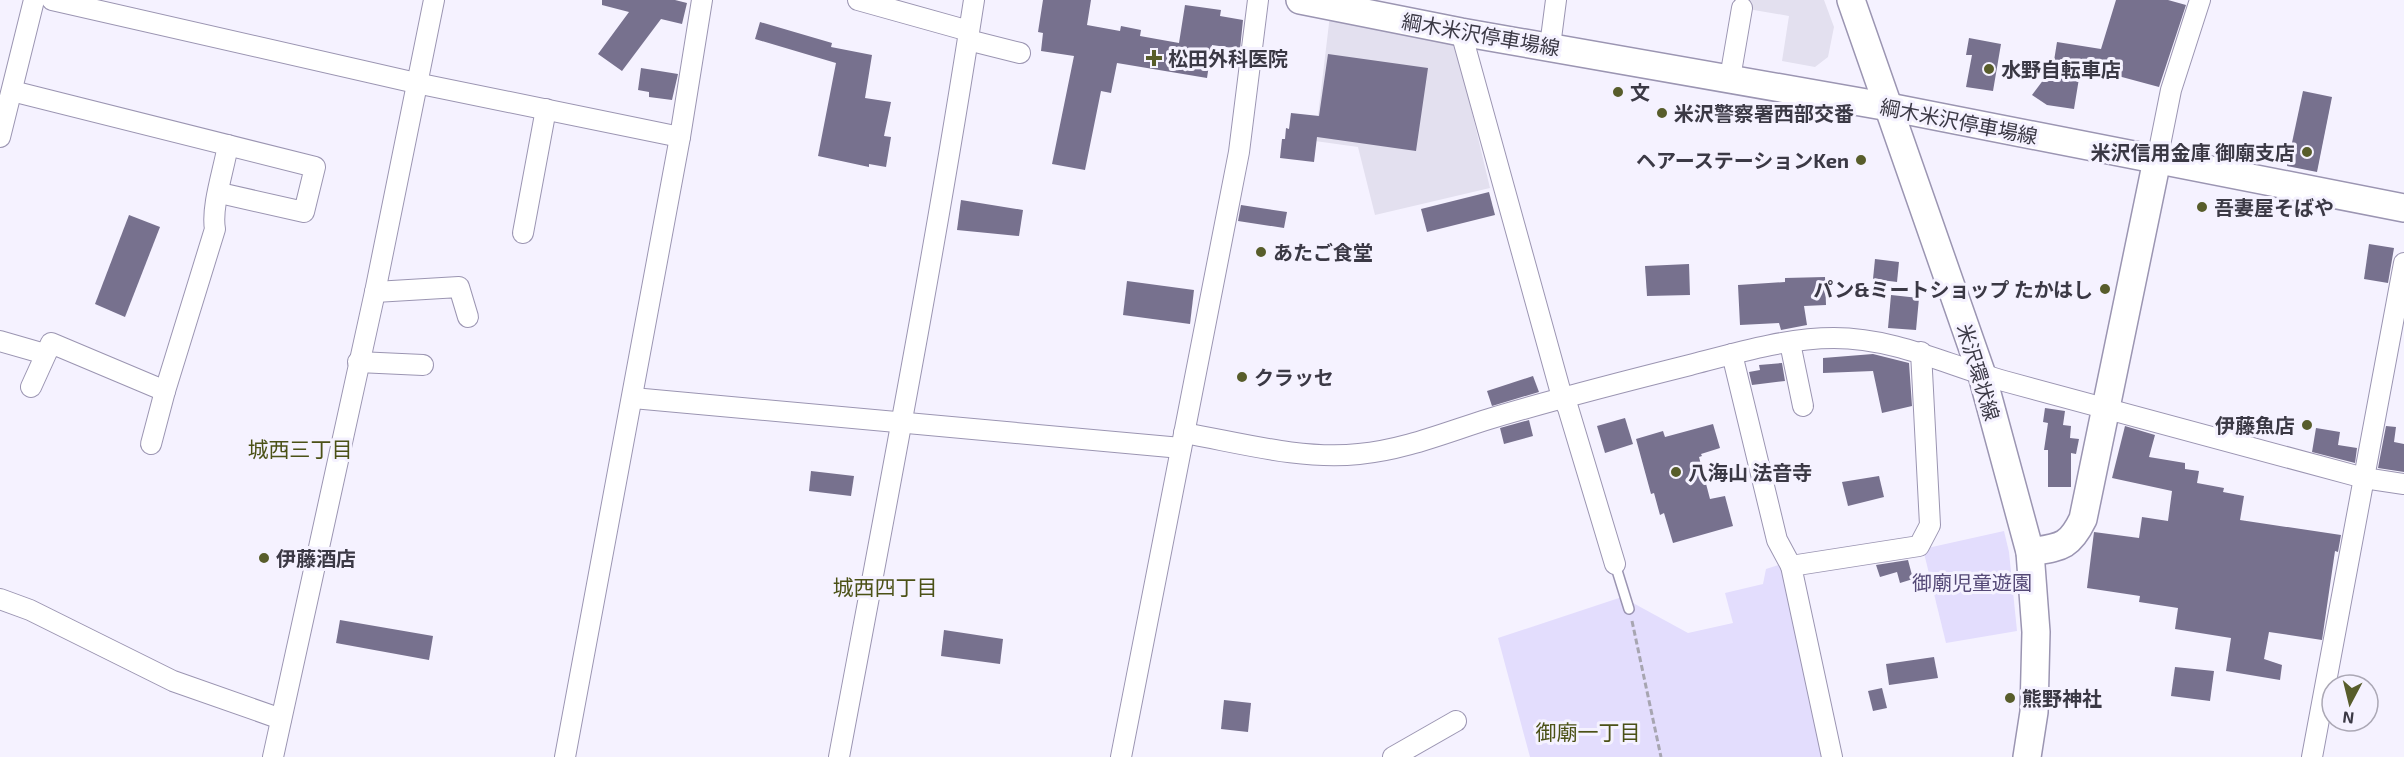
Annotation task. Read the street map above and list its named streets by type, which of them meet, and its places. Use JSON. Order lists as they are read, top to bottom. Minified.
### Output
{"streets":{"main road":["綱木米沢停車場線","米沢環状線"]},"crossings":[["綱木米沢停車場線","米沢環状線"]],"districts":["城西三丁目","城西四丁目","御廟一丁目"],"parks":["御廟児童遊園"],"places":{"health":["松田外科医院"],"other":["水野自転車店","文","米沢警察署西部交番","米沢信用金庫 御廟支店","ヘアーステーションKen","吾妻屋そばや","あたご食堂","パン&ミートショップ たかはし","クラッセ","伊藤魚店","八海山 法音寺","伊藤酒店","熊野神社"]},"north":"bottom"}
